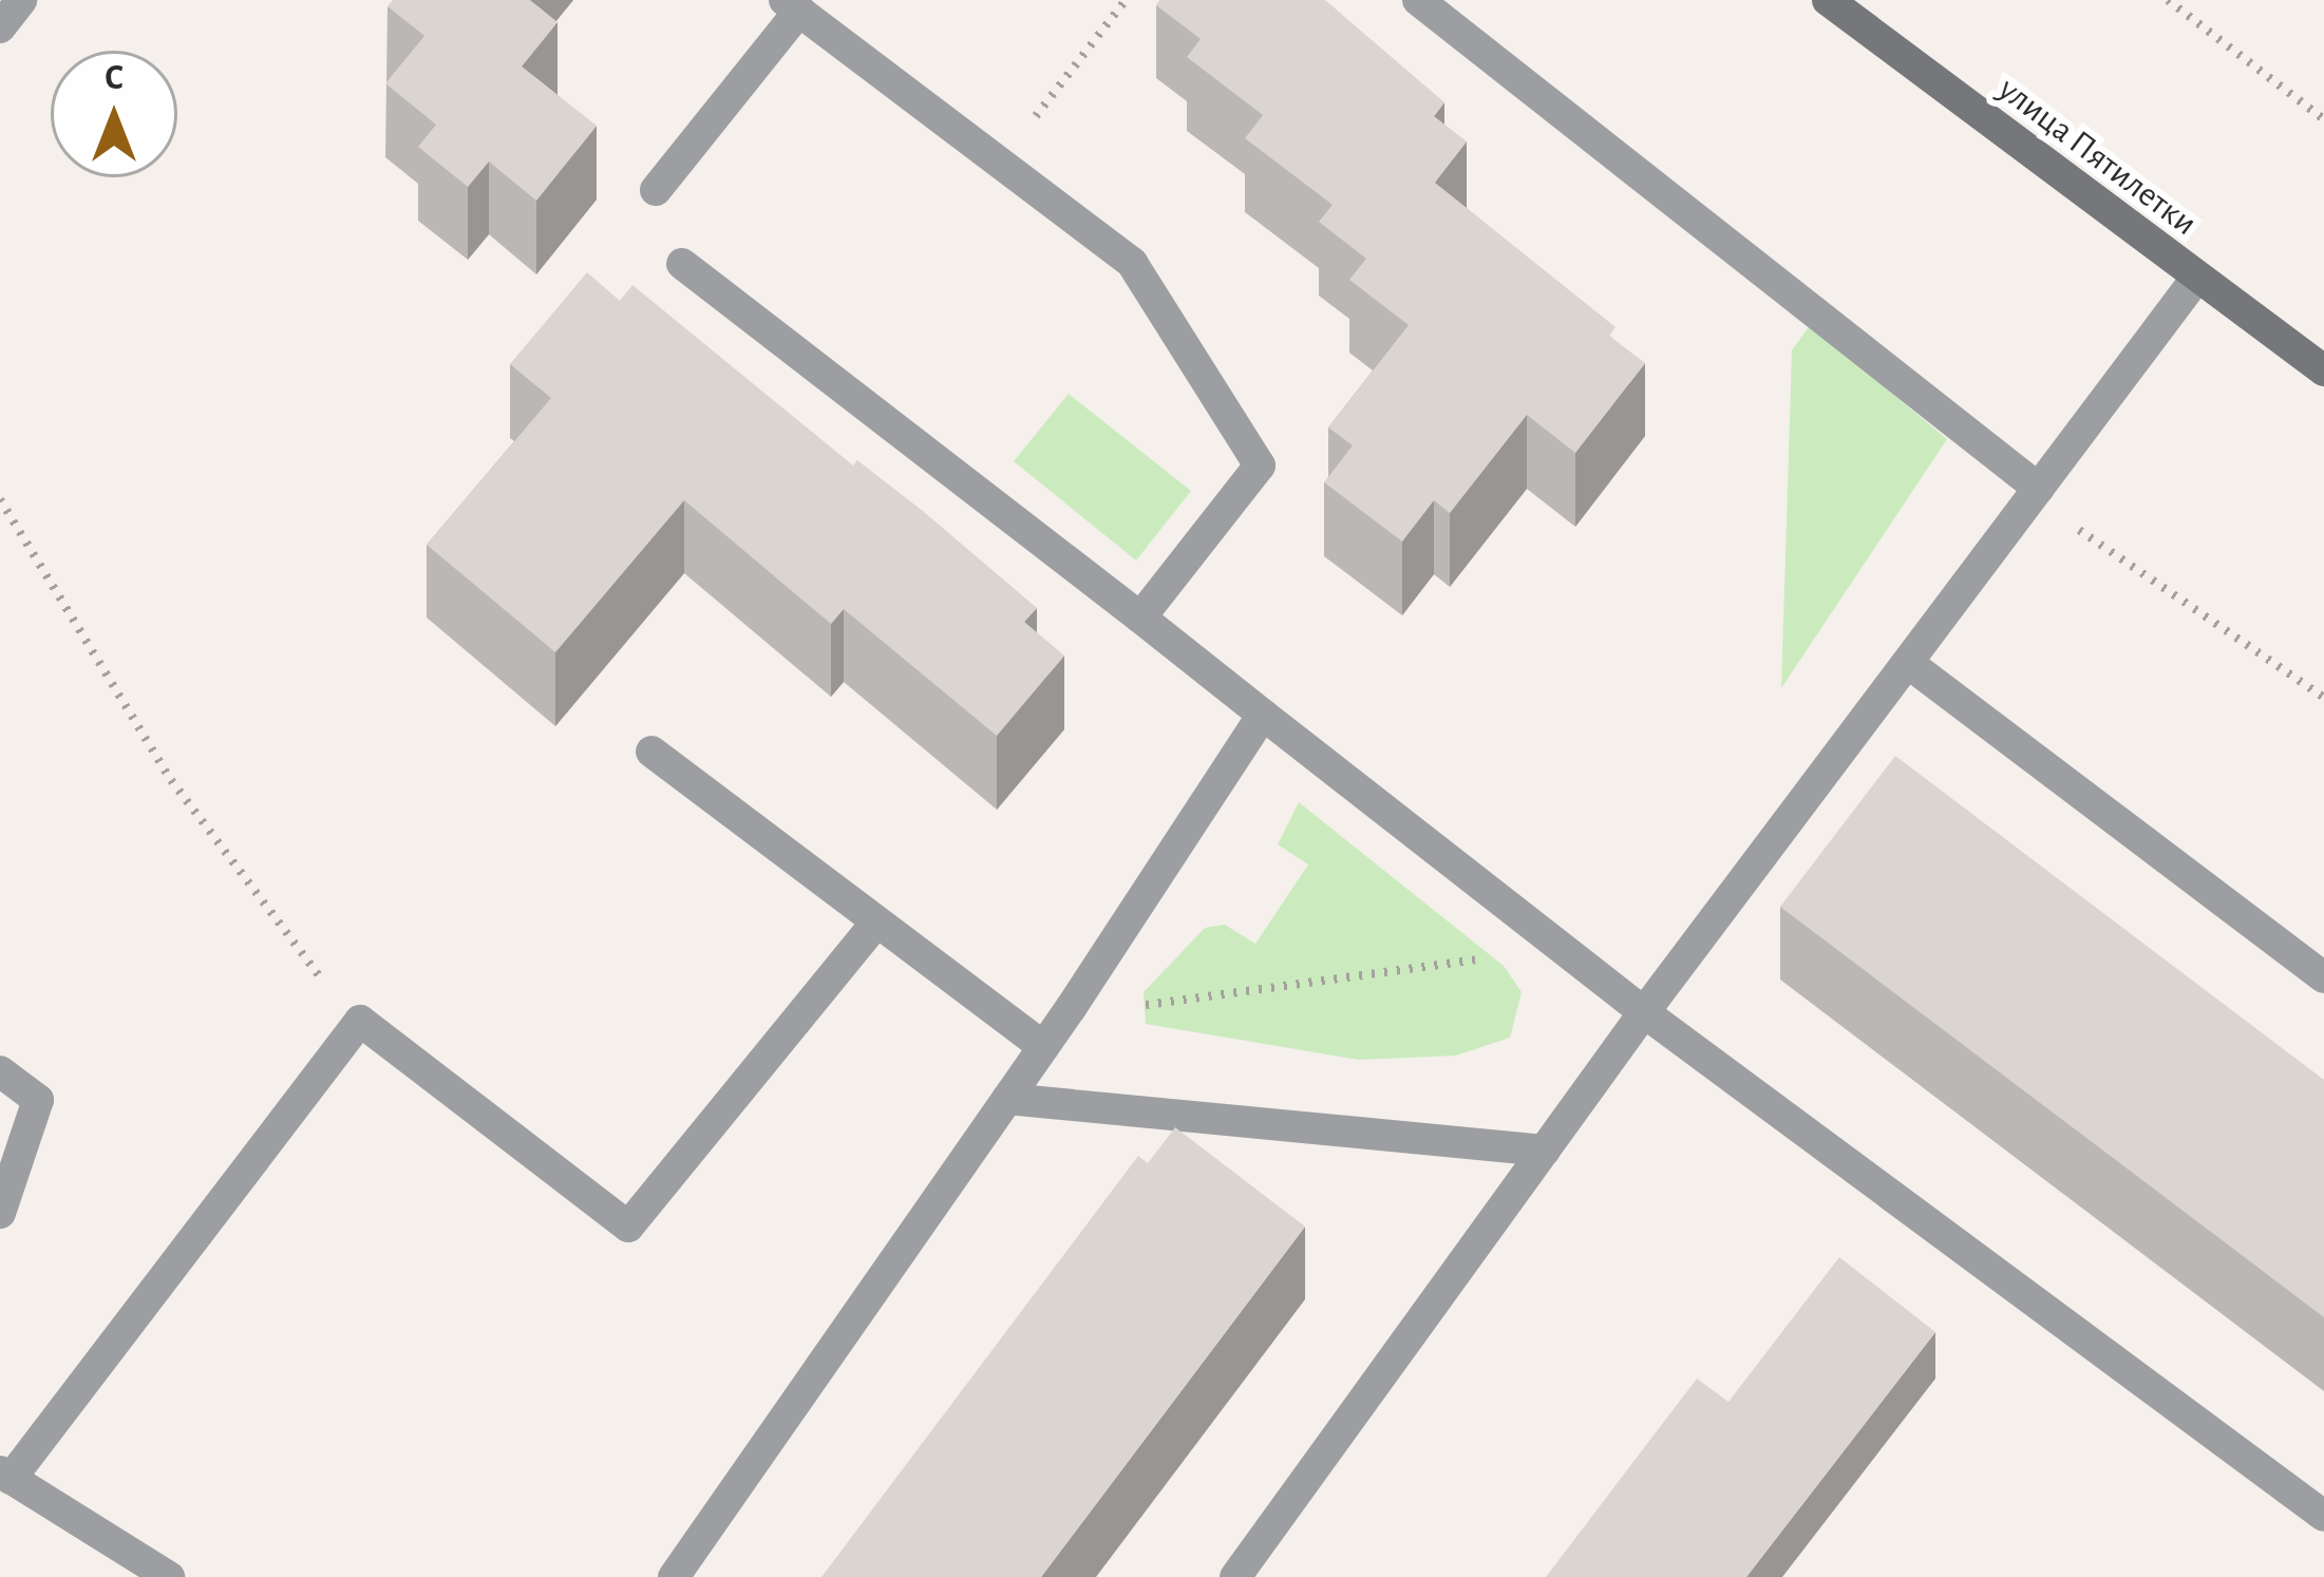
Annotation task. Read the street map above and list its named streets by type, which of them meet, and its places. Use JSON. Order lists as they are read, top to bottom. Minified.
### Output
{"streets":{"main road":["улица Пятилетки"]},"north":"top"}
